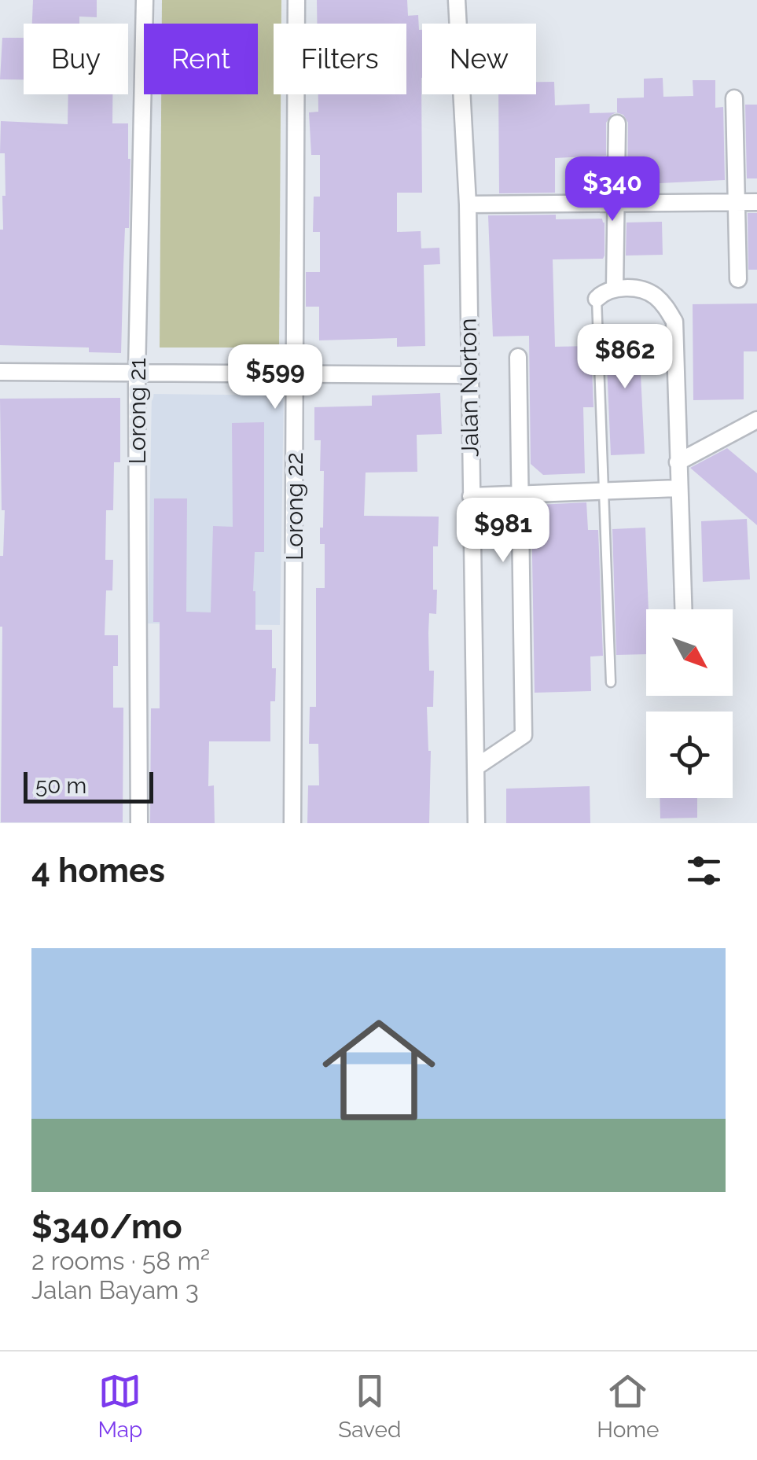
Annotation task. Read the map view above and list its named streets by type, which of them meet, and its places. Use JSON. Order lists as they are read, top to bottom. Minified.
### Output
{"streets":{"street":["Jalan Norton","Lorong 21","Lorong 22"]},"scale_bar":"50 m","north":"bottom right","page":{"chip":["Buy","Rent","Filters","New"],"price":["$340","$862","$599","$981"],"scale":"50 m","heading":"4 homes","list":[{"name":"$340/mo","note":"2 rooms · 58 m² · Jalan Bayam 3"}],"tabs":["Map","Saved","Home"]}}
